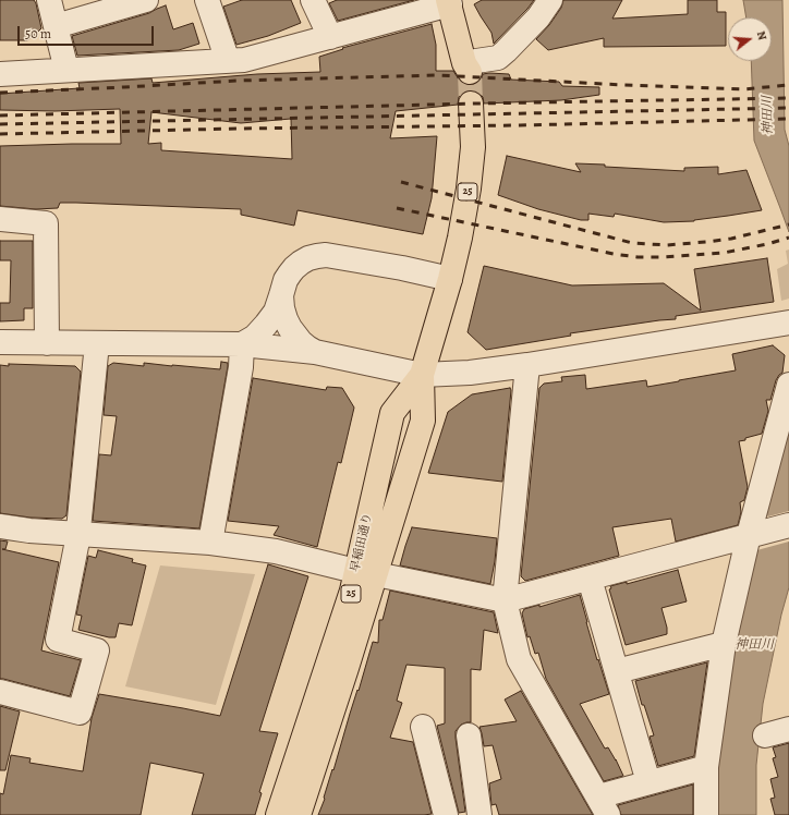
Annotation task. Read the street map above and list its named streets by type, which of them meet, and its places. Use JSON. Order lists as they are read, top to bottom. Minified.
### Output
{"streets":{"main road":["25","早稲田通り"]},"water":["神田川"],"scale_bar":"50 m","north":"right"}
